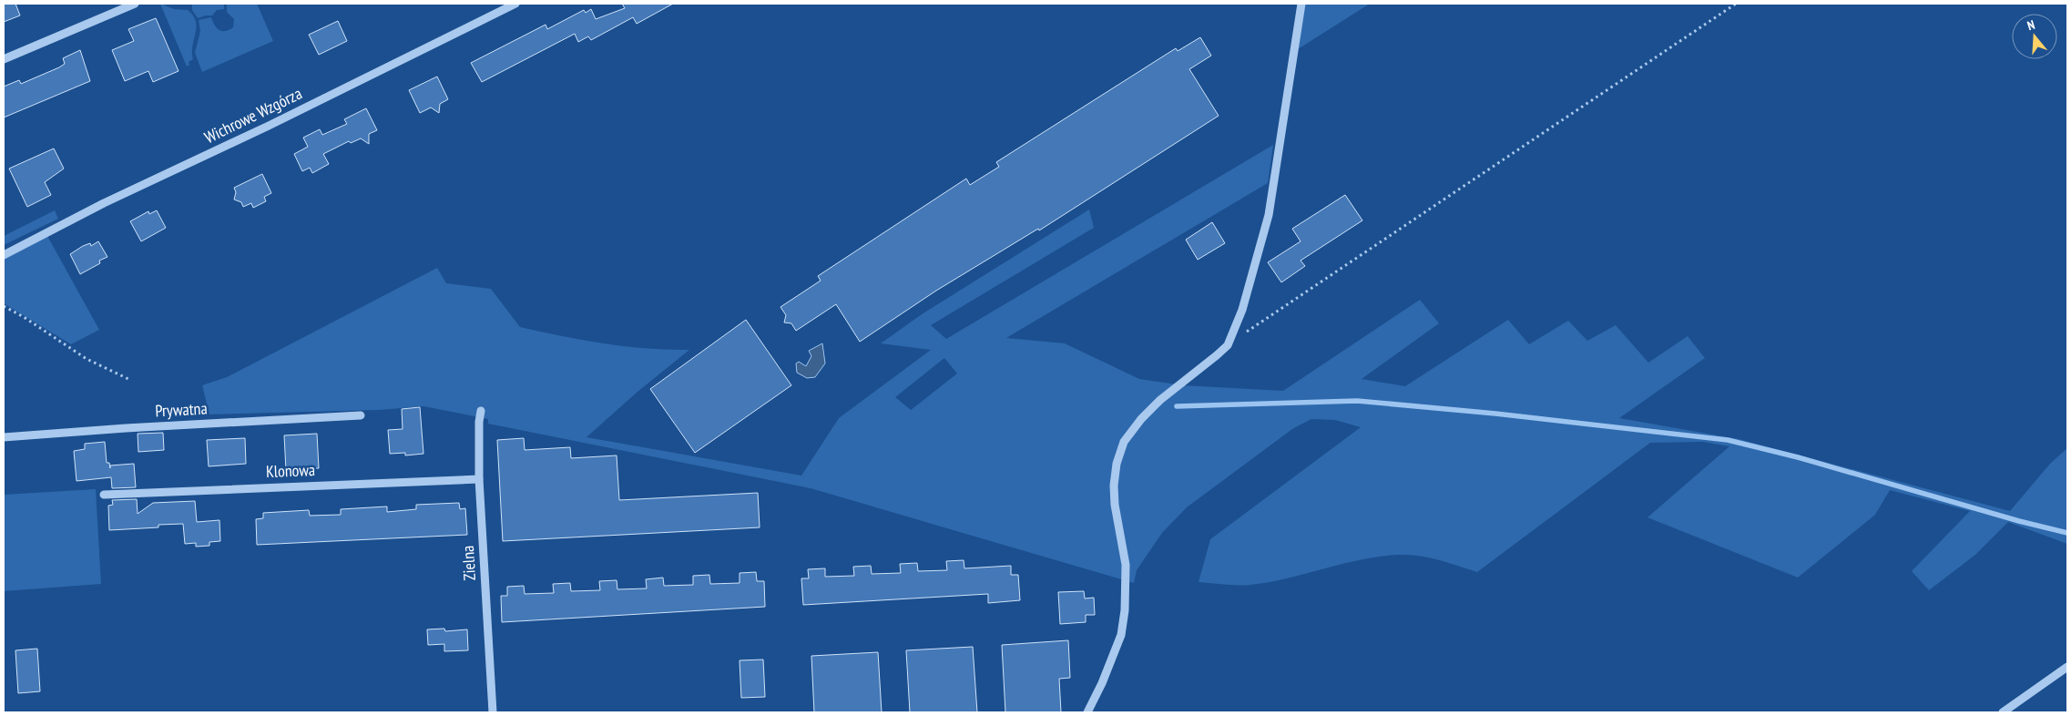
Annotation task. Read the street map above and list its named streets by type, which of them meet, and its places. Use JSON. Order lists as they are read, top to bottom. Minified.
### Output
{"streets":{"street":["Wichrowe Wzgórza","Prywatna","Klonowa","Zielna"]},"crossings":[["Klonowa","Zielna"]],"north":"top"}
